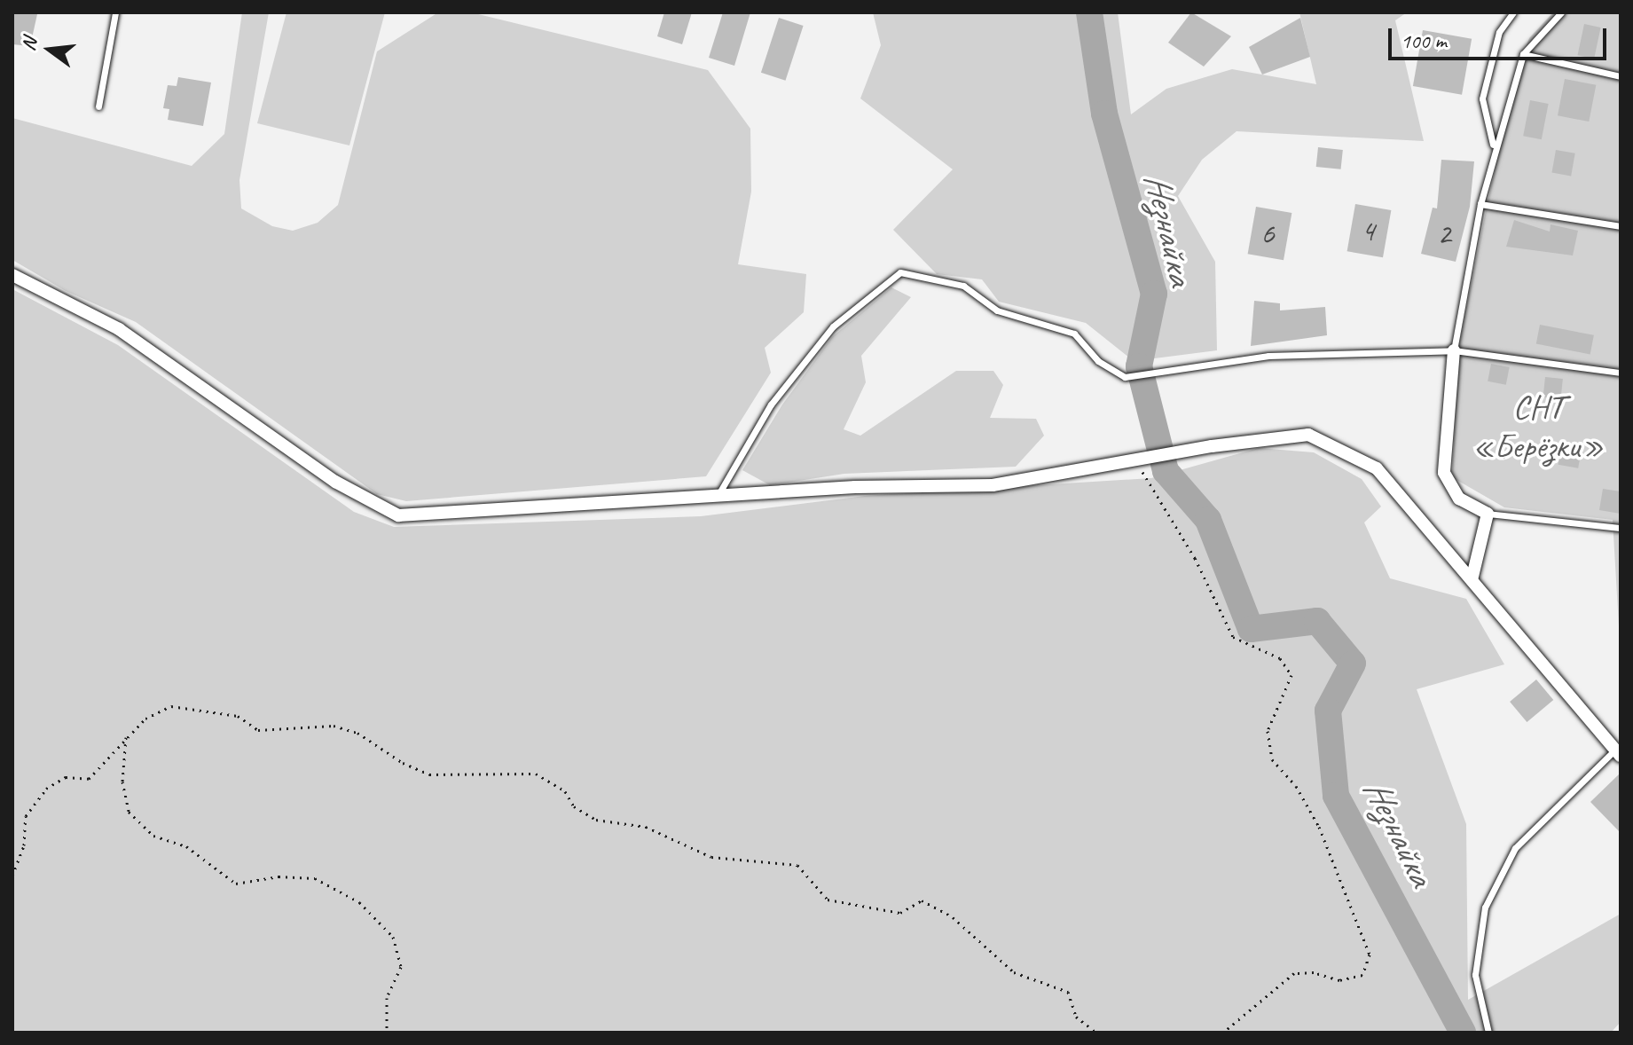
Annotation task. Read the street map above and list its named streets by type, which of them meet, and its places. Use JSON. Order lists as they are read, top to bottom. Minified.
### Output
{"water":["Незнайка"],"parks":["СНТ «Берёзки»"],"house_numbers":["4","6","2"],"scale_bar":"100 m","north":"left"}
